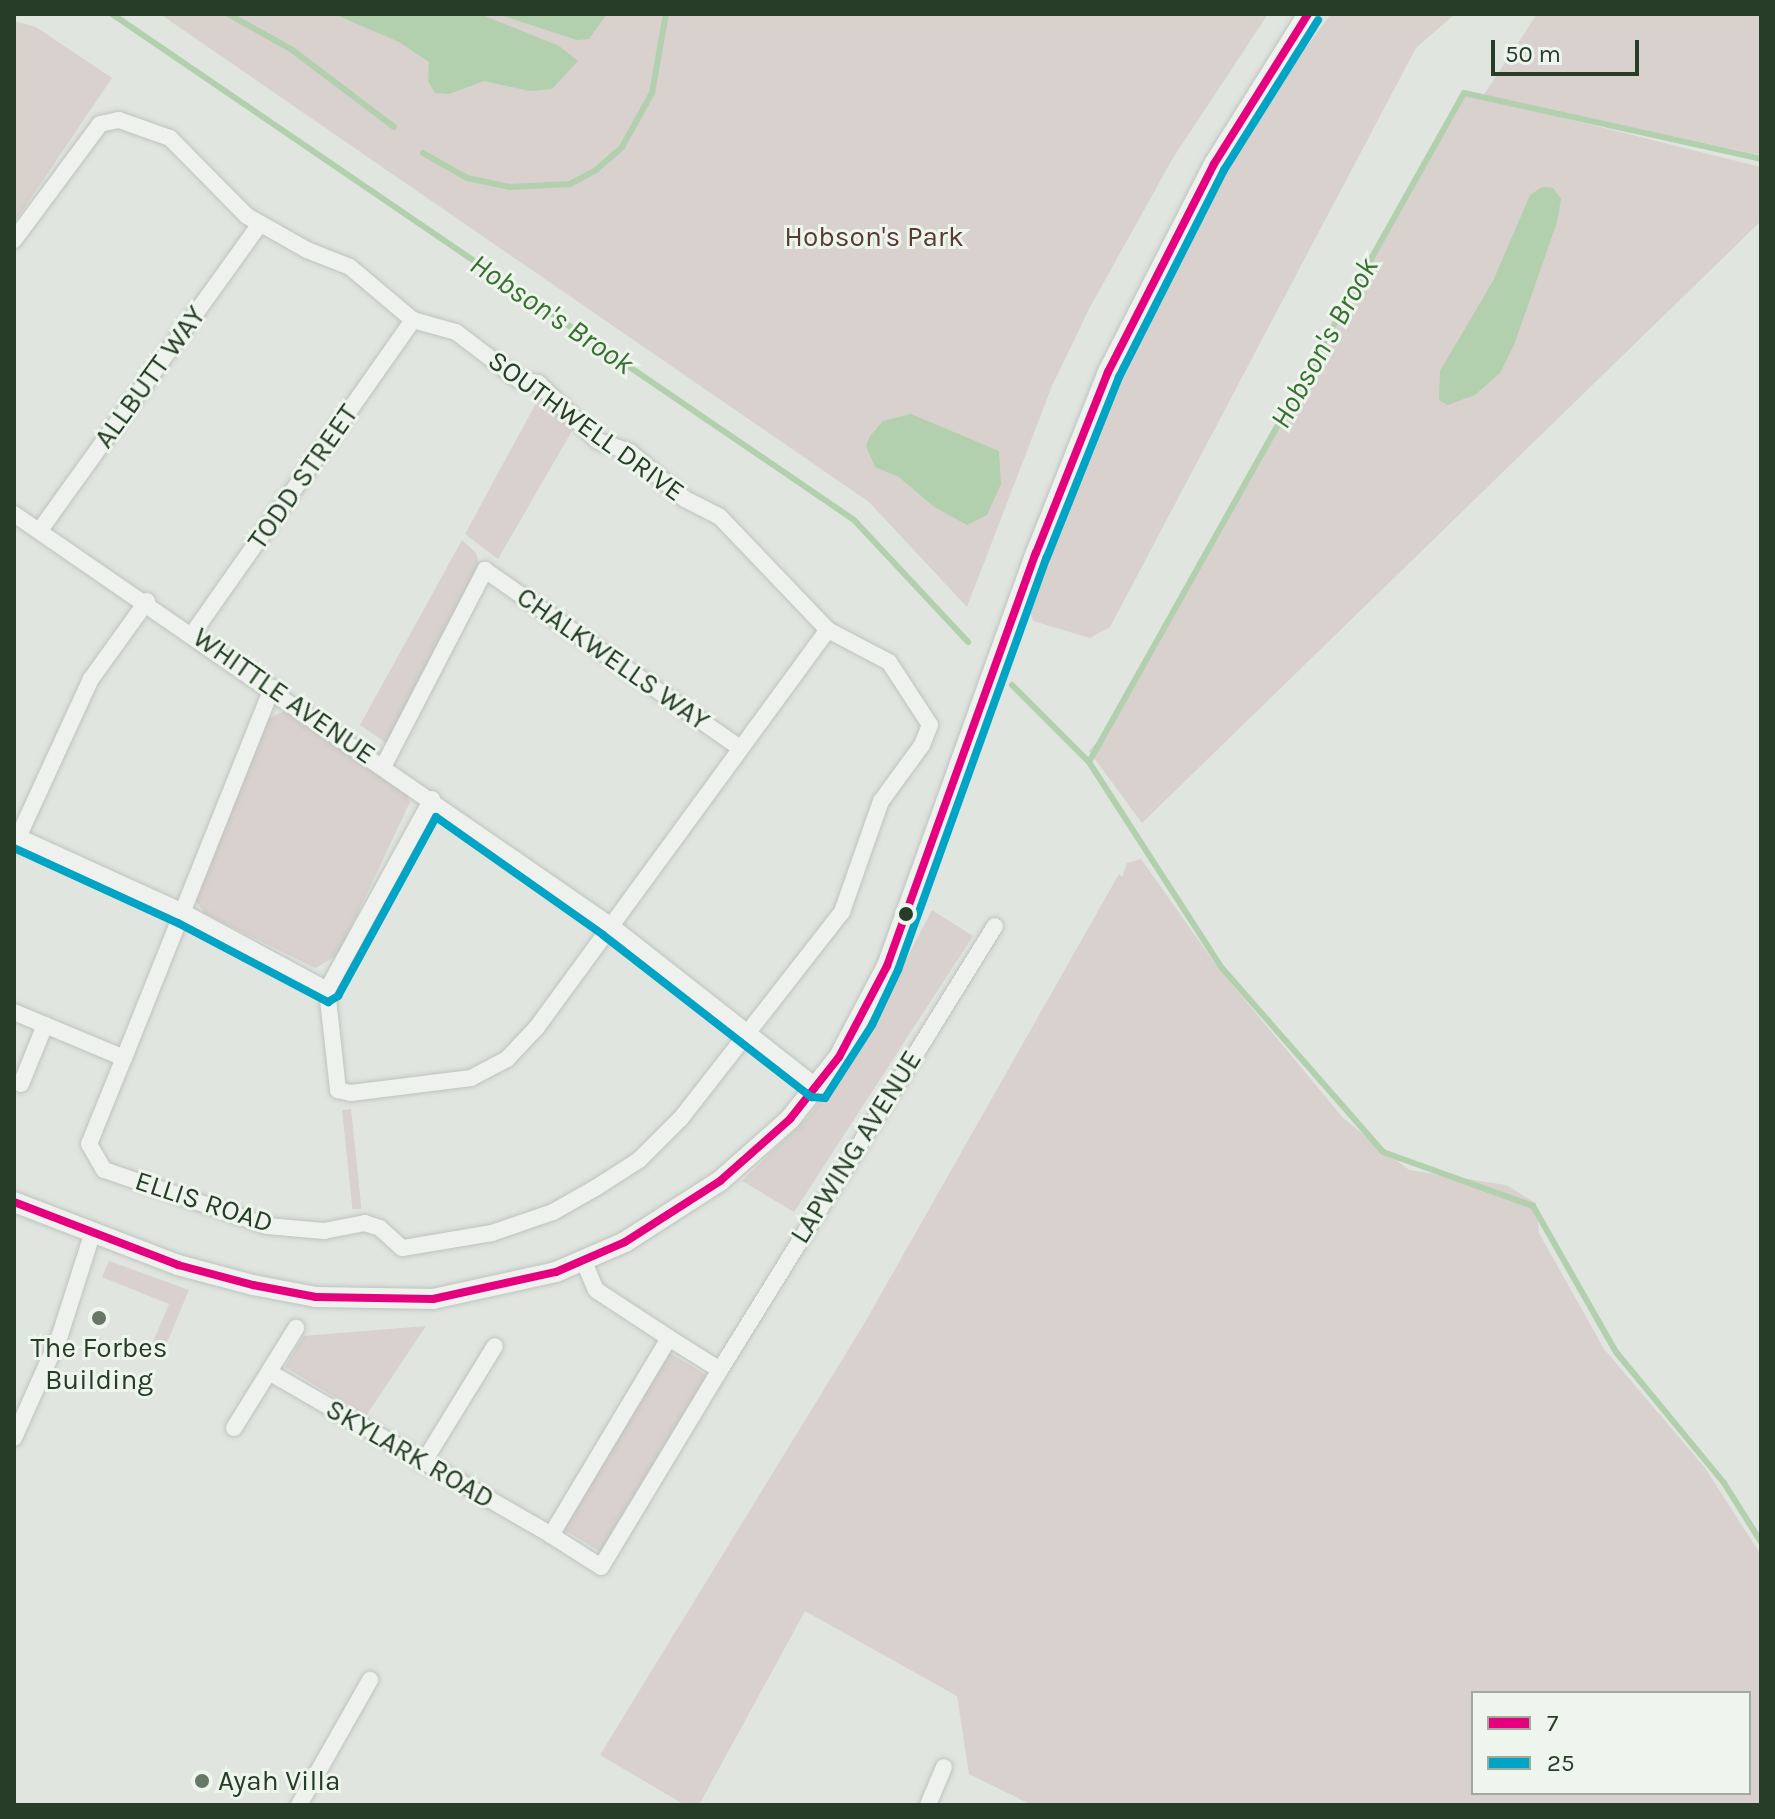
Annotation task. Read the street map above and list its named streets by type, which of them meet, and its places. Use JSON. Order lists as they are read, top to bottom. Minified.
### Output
{"streets":{"street":["ALLBUTT WAY","SOUTHWELL DRIVE","TODD STREET","CHALKWELLS WAY","WHITTLE AVENUE","LAPWING AVENUE","ELLIS ROAD","SKYLARK ROAD"]},"crossings":[["ALLBUTT WAY","SOUTHWELL DRIVE"],["ALLBUTT WAY","WHITTLE AVENUE"],["SOUTHWELL DRIVE","TODD STREET"],["SOUTHWELL DRIVE","CHALKWELLS WAY"],["SOUTHWELL DRIVE","WHITTLE AVENUE"],["SOUTHWELL DRIVE","ELLIS ROAD"],["TODD STREET","WHITTLE AVENUE"],["CHALKWELLS WAY","WHITTLE AVENUE"],["WHITTLE AVENUE","ELLIS ROAD"],["LAPWING AVENUE","SKYLARK ROAD"]],"water":["Hobson's Brook"],"parks":["Hobson's Park"],"places":["The Forbes Building","Ayah Villa"],"lines":["transit line 7","transit line 25"],"legend":["7","25"],"scale_bar":"50 m"}
